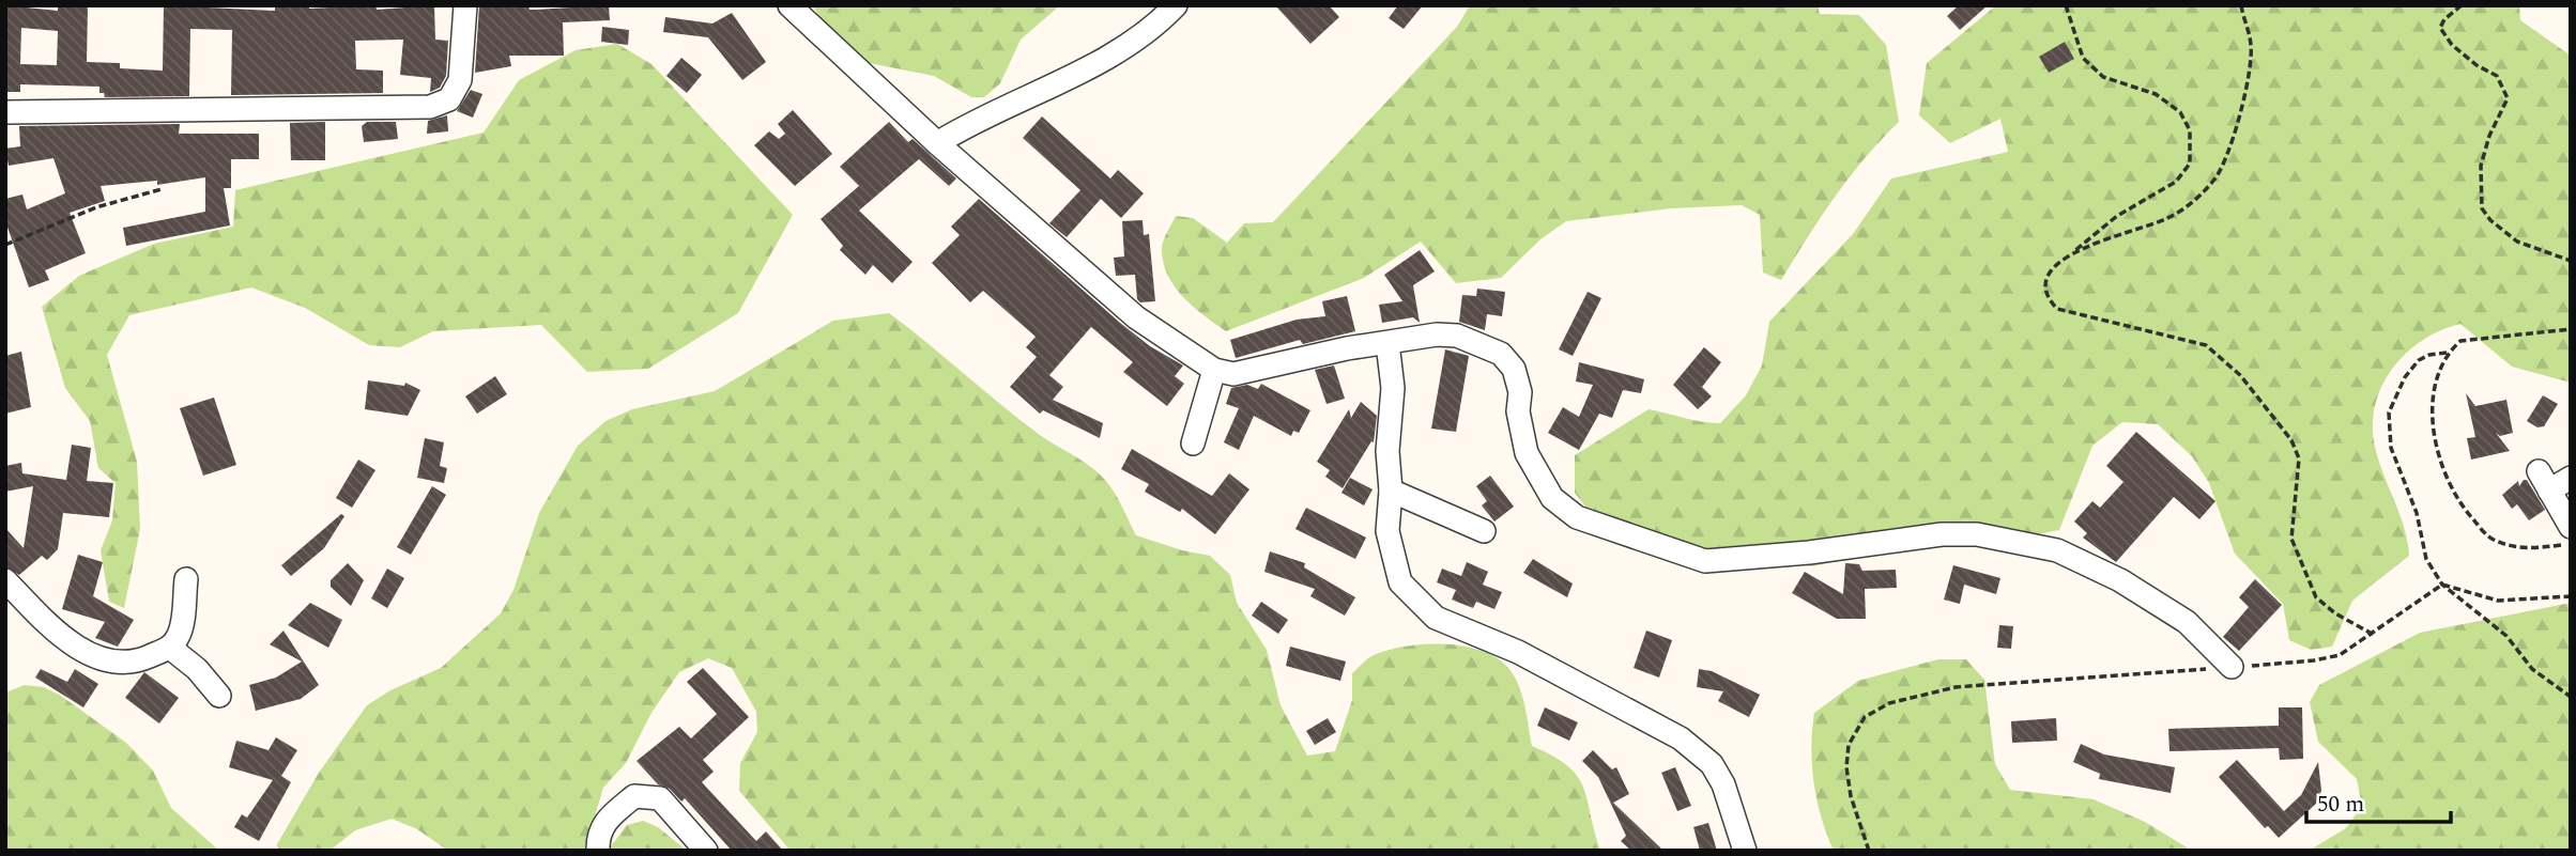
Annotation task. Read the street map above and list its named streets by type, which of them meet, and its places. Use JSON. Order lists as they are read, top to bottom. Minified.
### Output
{"scale_bar":"50 m"}
